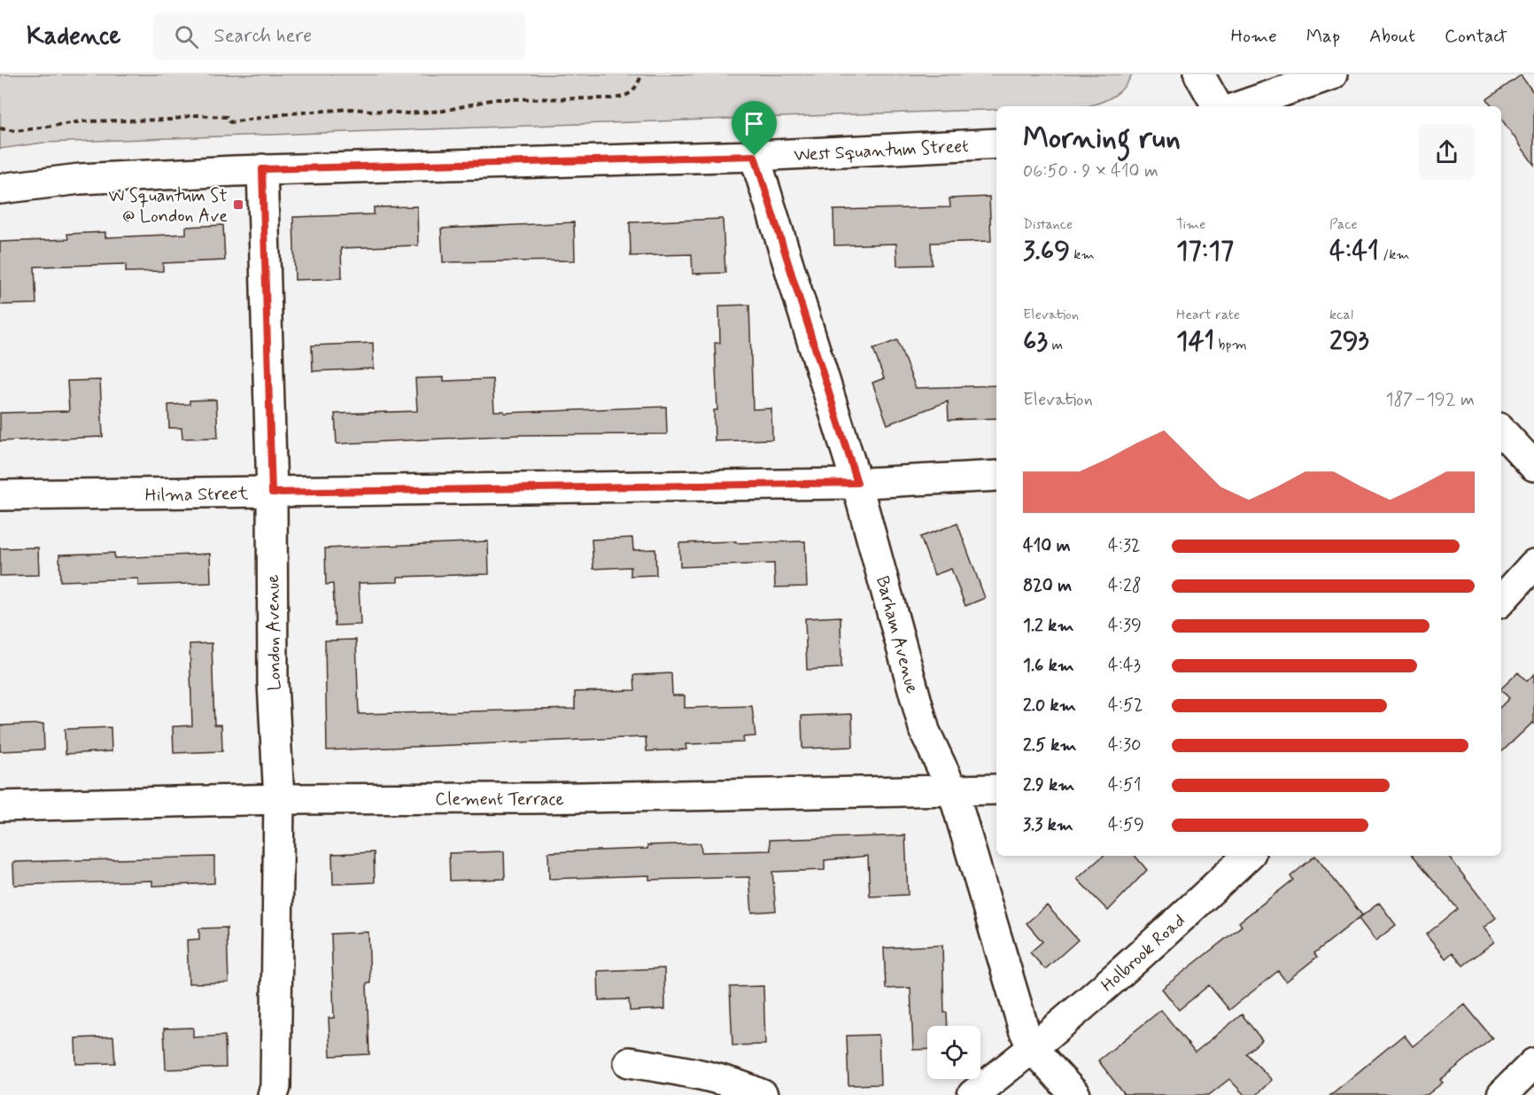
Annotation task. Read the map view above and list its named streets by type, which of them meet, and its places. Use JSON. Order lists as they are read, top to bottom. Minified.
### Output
{"streets":{"street":["West Squantum Street","Hilma Street","London Avenue","Barham Avenue","Clement Terrace","Holbrook Road"]},"crossings":[["West Squantum Street","London Avenue"],["West Squantum Street","Barham Avenue"],["Hilma Street","London Avenue"],["Hilma Street","Barham Avenue"],["London Avenue","Clement Terrace"],["Barham Avenue","Clement Terrace"],["Barham Avenue","Holbrook Road"]],"places":{"transit":["W Squantum St @ London Ave"]},"page":{"header":"Kadence","search":"Search here","nav":["Home","Map","About","Contact"],"heading":["Morning run","06:50 · 9 × 410 m"],"stats":[["Distance","3.69 km"],["Time","17:17"],["Pace","4:41 /km"],["Elevation","63 m"],["Heart rate","141 bpm"],["kcal","293"]],"chart":["Elevation","187–192 m"],"list":[{"name":"410 m","note":"4:32"},{"name":"820 m","note":"4:28"},{"name":"1.2 km","note":"4:39"},{"name":"1.6 km","note":"4:43"},{"name":"2.0 km","note":"4:52"},{"name":"2.5 km","note":"4:30"},{"name":"2.9 km","note":"4:51"},{"name":"3.3 km","note":"4:59"}]}}
